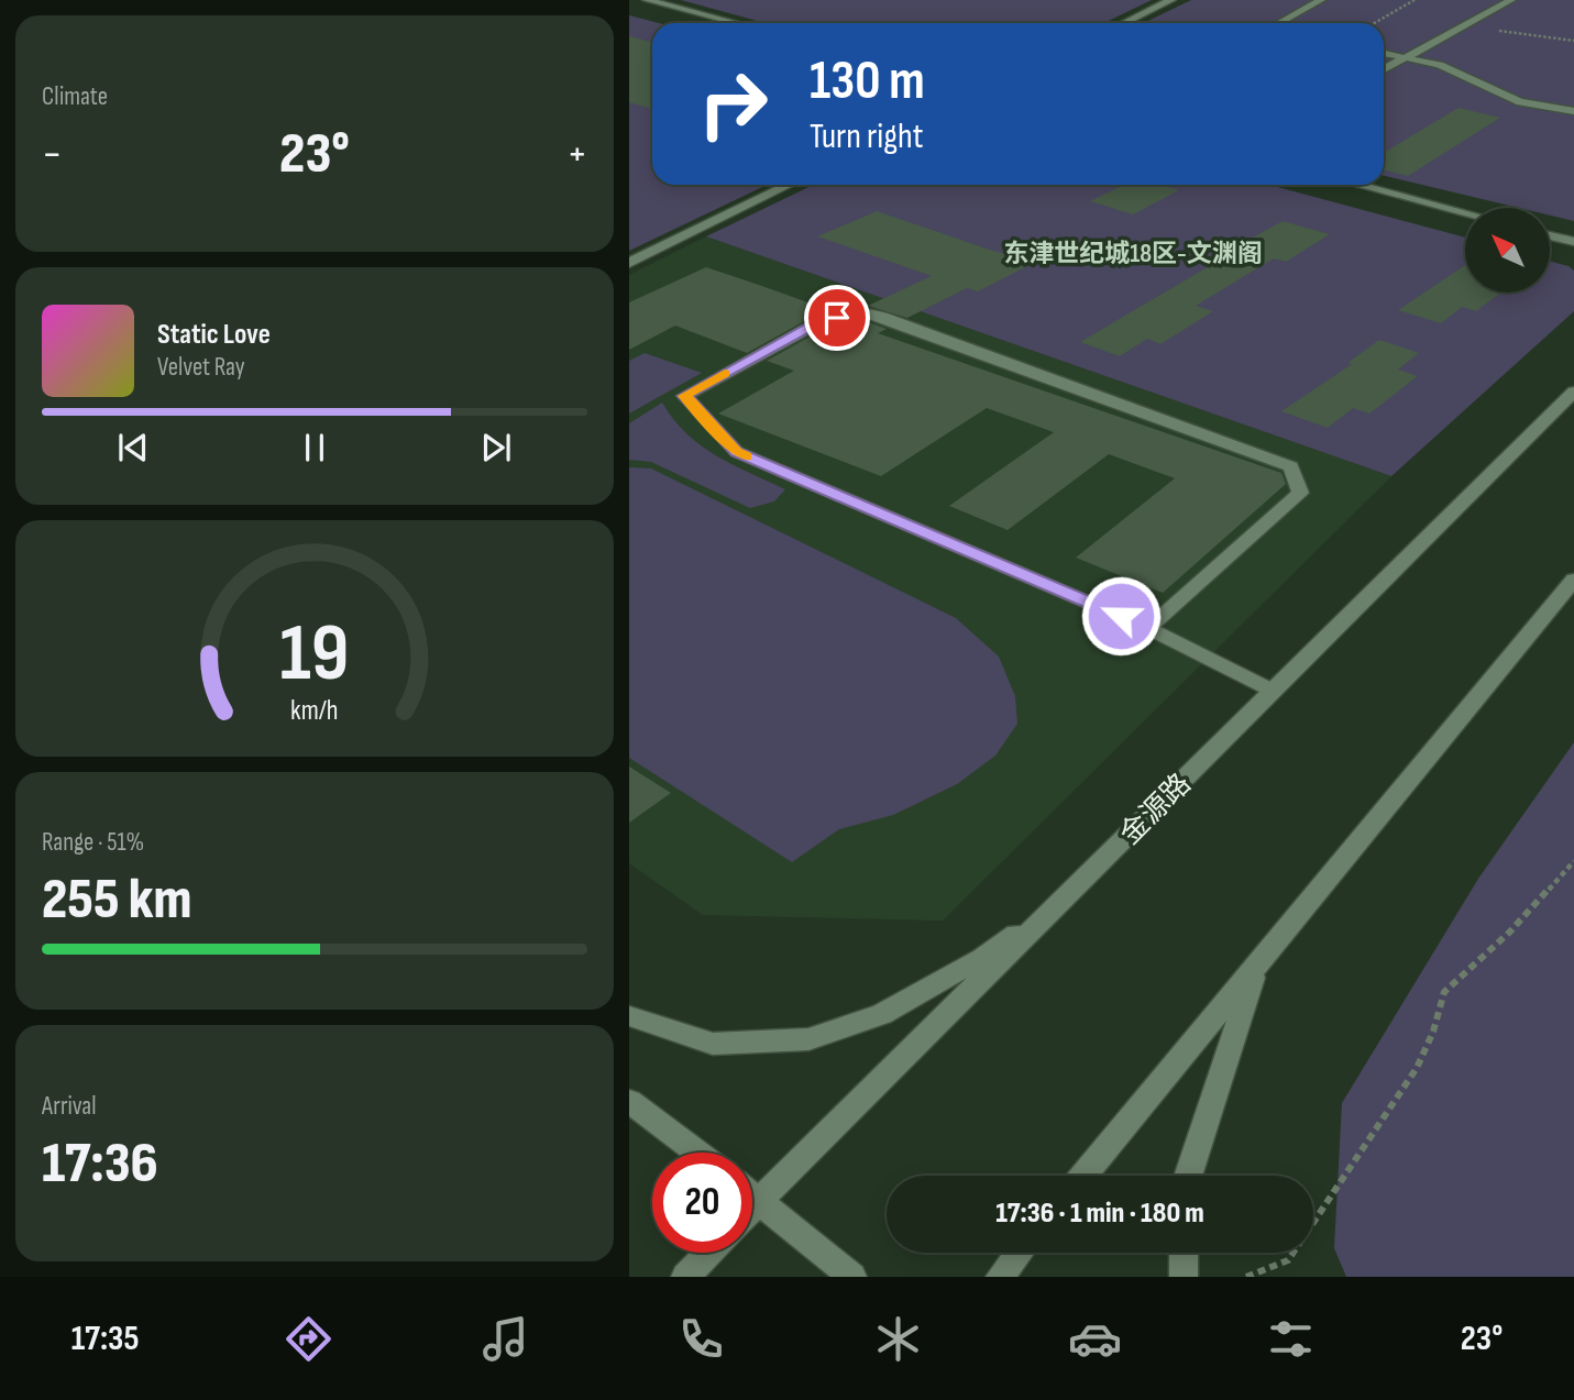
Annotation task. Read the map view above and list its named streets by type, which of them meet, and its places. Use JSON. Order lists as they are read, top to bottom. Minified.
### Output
{"streets":{"main road":["金源路"]},"districts":["东津世纪城18区-文渊阁"],"north":"top left","page":{"tile":["Climate",["Range · 51%","255 km"],["Arrival","17:36"]],"turn":["130 m","Turn right"],"heat":["−","23°","+"],"song":["Static Love","Velvet Ray"],"limit":"20","trip":"17:36 · 1 min · 180 m","tabs":["17:35","23°"],"gauge":["19","km/h"]}}
